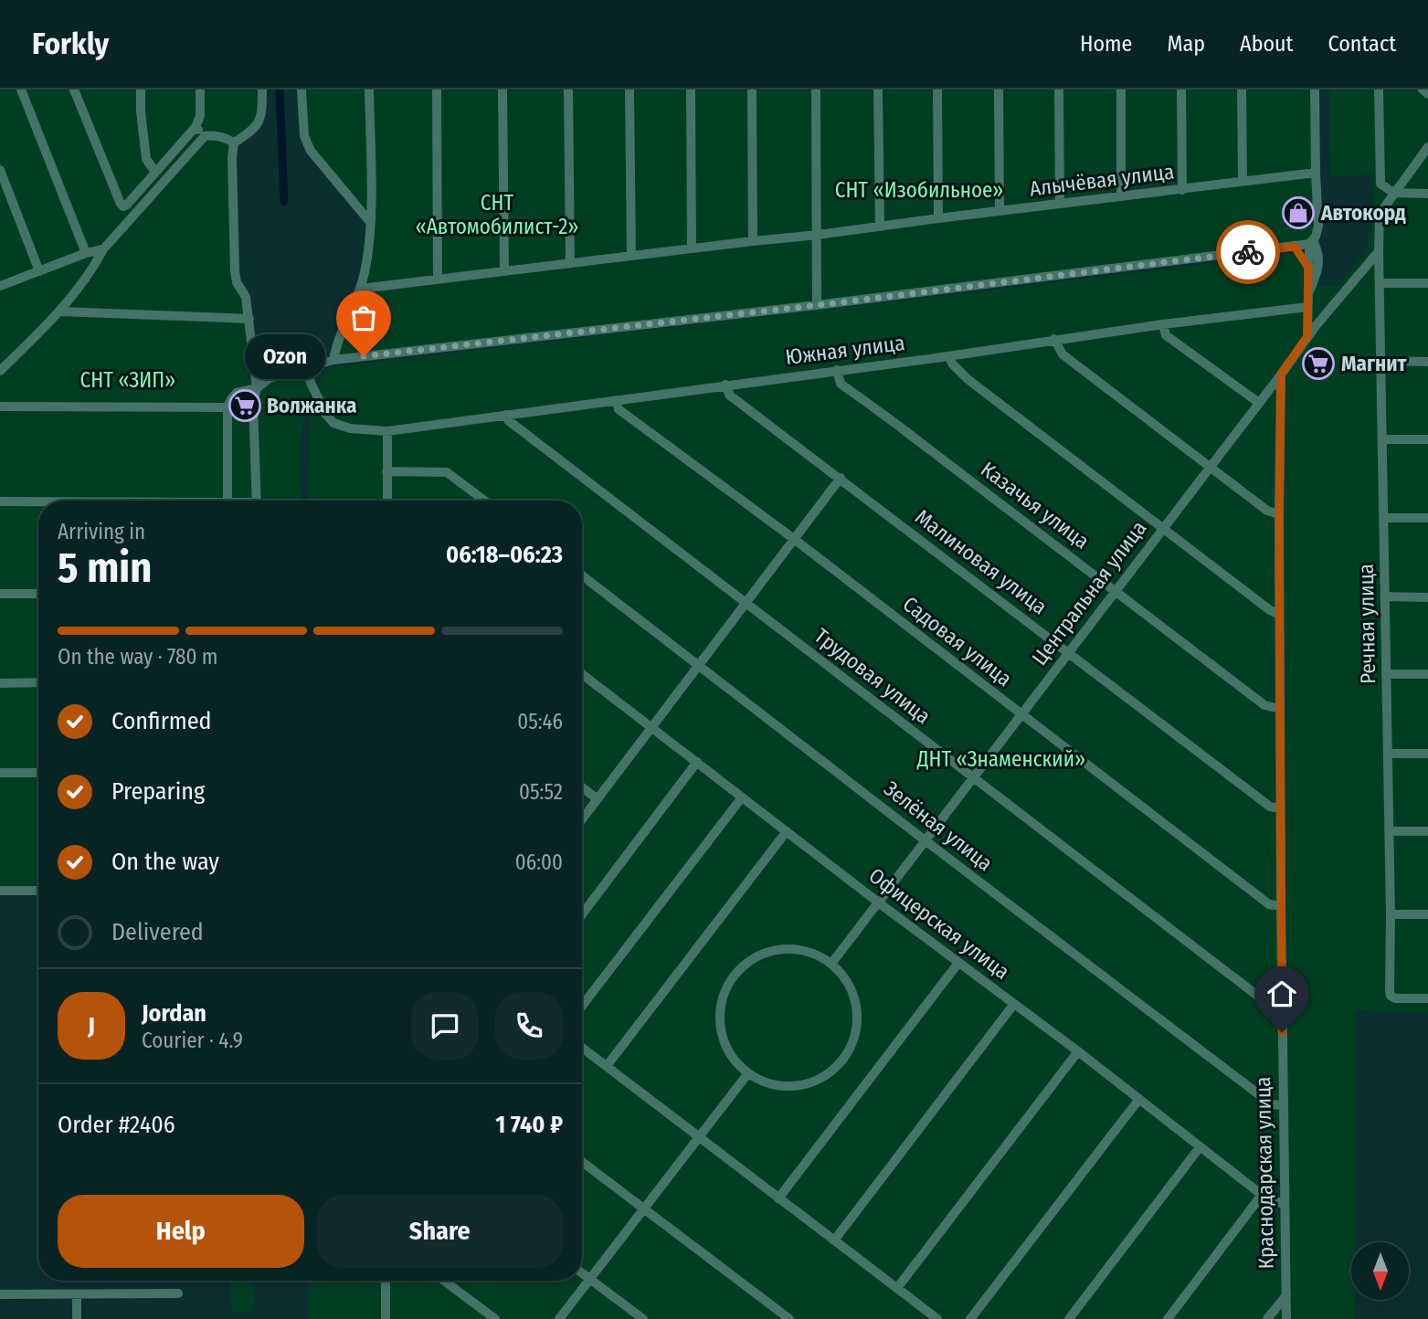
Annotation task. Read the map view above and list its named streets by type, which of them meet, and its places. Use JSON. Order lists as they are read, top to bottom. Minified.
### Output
{"streets":{"street":["Алычёвая улица","Южная улица","Казачья улица","Малиновая улица","Центральная улица","Речная улица","Садовая улица","Трудовая улица","Зелёная улица","Офицерская улица","Краснодарская улица"]},"crossings":[["Южная улица","Казачья улица"],["Южная улица","Малиновая улица"],["Южная улица","Садовая улица"],["Южная улица","Трудовая улица"],["Казачья улица","Центральная улица"],["Казачья улица","Краснодарская улица"],["Малиновая улица","Центральная улица"],["Малиновая улица","Краснодарская улица"],["Центральная улица","Речная улица"],["Центральная улица","Садовая улица"],["Центральная улица","Трудовая улица"],["Центральная улица","Зелёная улица"],["Центральная улица","Офицерская улица"],["Центральная улица","Краснодарская улица"],["Садовая улица","Краснодарская улица"],["Трудовая улица","Краснодарская улица"],["Зелёная улица","Краснодарская улица"],["Офицерская улица","Краснодарская улица"]],"parks":["СНТ «Изобильное»","СНТ «Автомобилист-2»","СНТ «ЗИП»","ДНТ «Знаменский»"],"places":{"shop":["Автокорд"],"other":["Ozon"],"supermarket":["Магнит","Волжанка"]},"north":"bottom","page":{"header":"Forkly","nav":["Home","Map","About","Contact"],"bubble":"Ozon","heading":["5 min","Arriving in","06:18–06:23"],"panel":["Jordan","Courier · 4.9","Order #2406","1 740 ₽"],"bar":"On the way · 780 m","list":[["Confirmed","05:46"],["Preparing","05:52"],["On the way","06:00"],"Delivered"],"round":"J","buttons":["Help","Share"]}}
